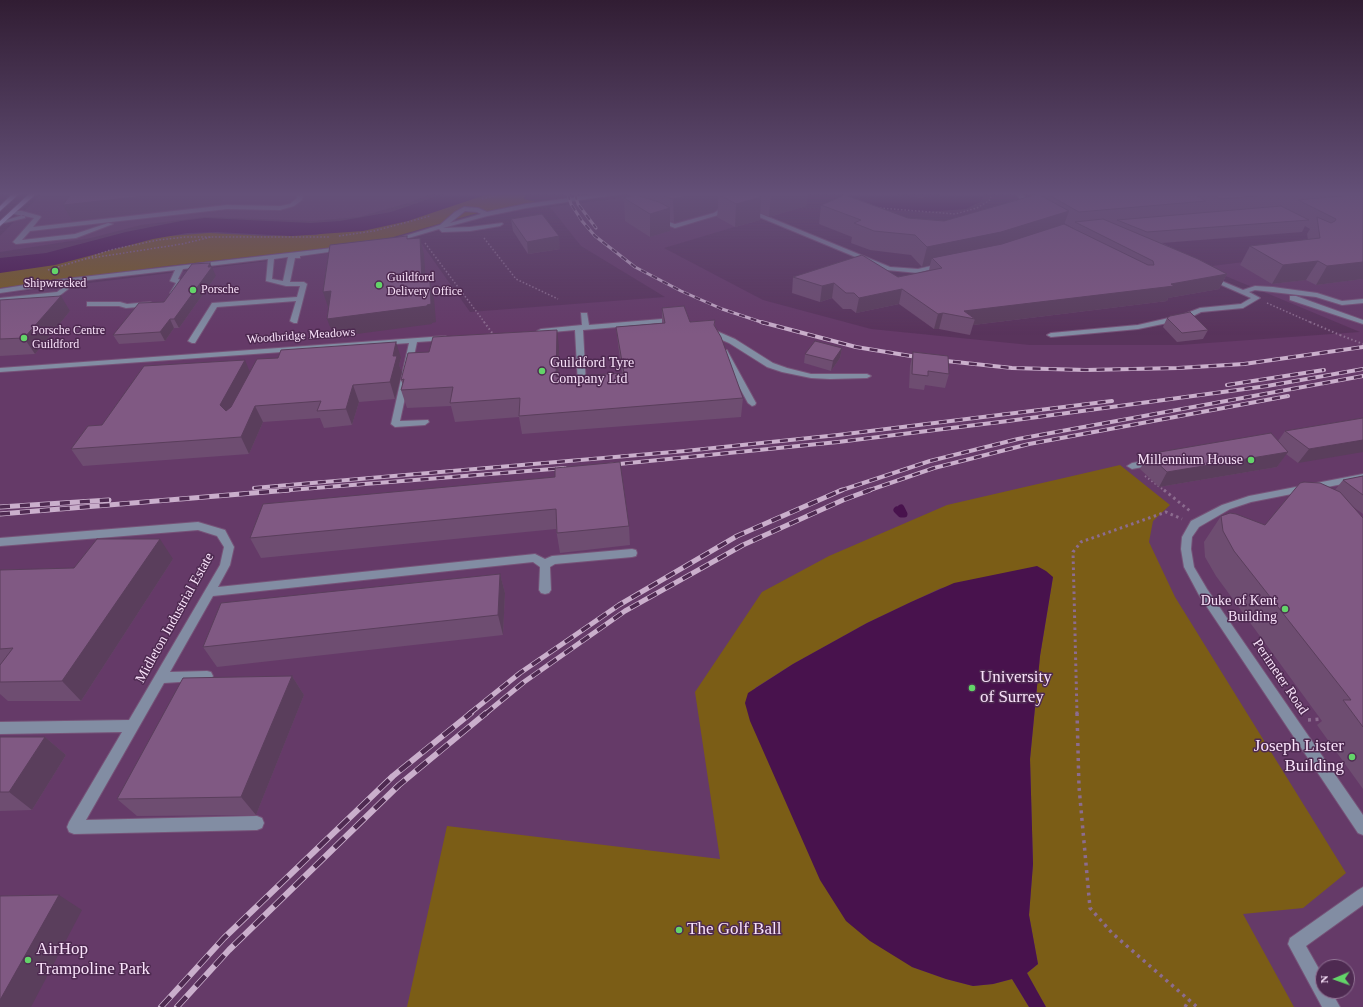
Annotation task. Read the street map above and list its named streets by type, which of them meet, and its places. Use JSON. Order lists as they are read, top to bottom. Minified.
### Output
{"streets":{"street":["Woodbridge Meadows","Midleton Industrial Estate","Perimeter Road"]},"places":["Shipwrecked","Guildford Delivery Office","Porsche","Porsche Centre Guildford","Guildford Tyre Company Ltd","Millennium House","Duke of Kent Building","University of Surrey","Joseph Lister Building","The Golf Ball","AirHop Trampoline Park"],"north":"left"}
